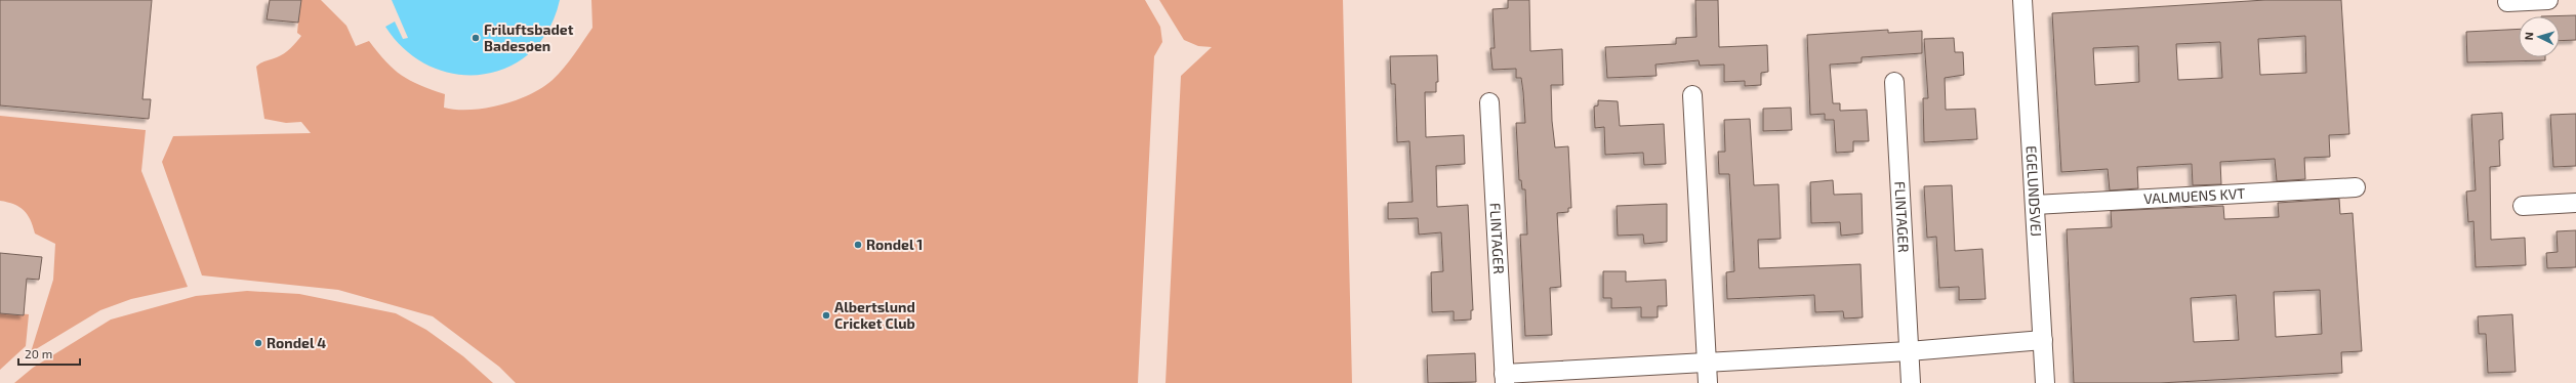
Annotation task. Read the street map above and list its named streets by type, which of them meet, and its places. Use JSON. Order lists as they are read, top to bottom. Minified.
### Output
{"streets":{"street":["EGELUNDSVEJ","VALMUENS KVT","FLINTAGER"]},"crossings":[["EGELUNDSVEJ","VALMUENS KVT"],["EGELUNDSVEJ","FLINTAGER"]],"places":["Friluftsbadet Badesøen","Rondel 1","Albertslund Cricket Club","Rondel 4"],"scale_bar":"20 m","north":"left"}
